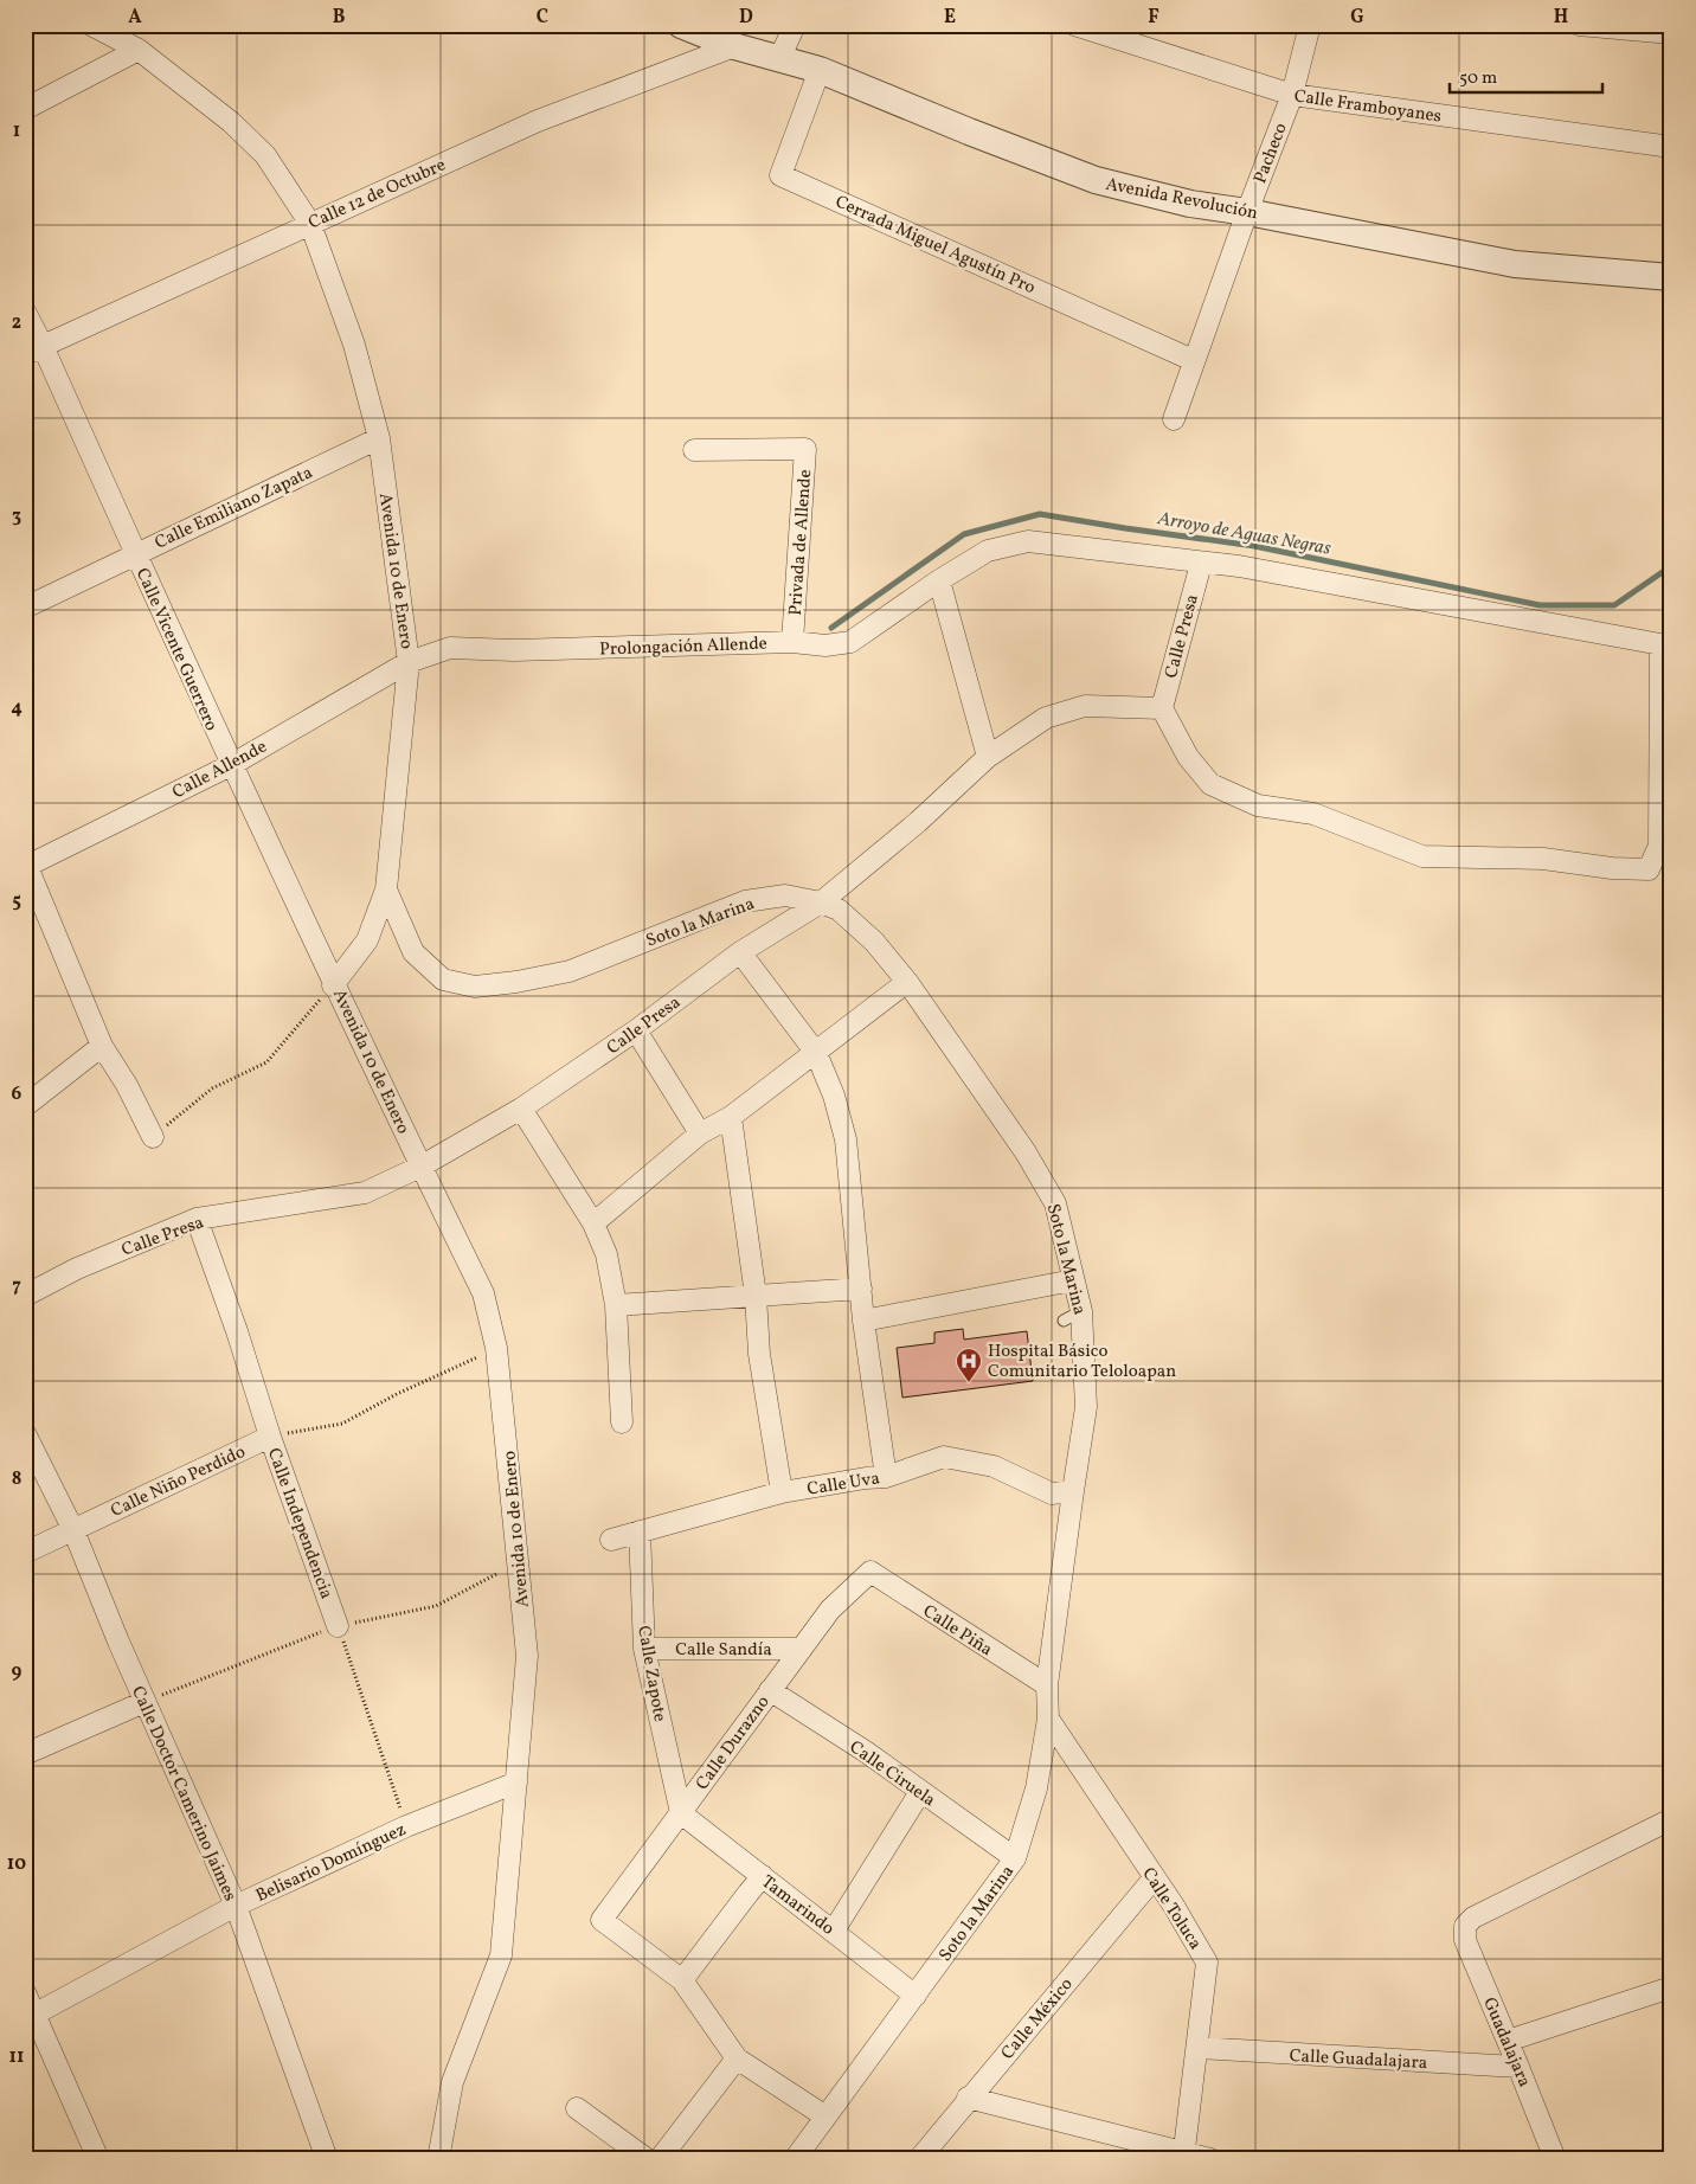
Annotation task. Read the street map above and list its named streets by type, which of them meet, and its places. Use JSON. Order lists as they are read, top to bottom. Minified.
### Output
{"streets":{"street":["Calle Framboyanes","Pacheco","Calle 12 de Octubre","Avenida Revolución","Cerrada Miguel Agustín Pro","Calle Emiliano Zapata","Privada de Allende","Avenida 10 de Enero","Calle Presa","Prolongación Allende","Calle Vicente Guerrero","Calle Allende","Soto la Marina","Calle Niño Perdido","Calle Uva","Calle Independencia","Calle Piña","Calle Sandía","Calle Zapote","Calle Durazno","Calle Ciruela","Calle Doctor Camerino Jaimes","Belisario Domínguez","Tamarindo","Calle Toluca","Calle México","Guadalajara","Calle Guadalajara"]},"crossings":[["Calle Framboyanes","Pacheco"],["Pacheco","Avenida Revolución"],["Pacheco","Cerrada Miguel Agustín Pro"],["Calle 12 de Octubre","Avenida Revolución"],["Calle 12 de Octubre","Avenida 10 de Enero"],["Calle 12 de Octubre","Calle Vicente Guerrero"],["Avenida Revolución","Cerrada Miguel Agustín Pro"],["Calle Emiliano Zapata","Avenida 10 de Enero"],["Calle Emiliano Zapata","Calle Vicente Guerrero"],["Privada de Allende","Prolongación Allende"],["Avenida 10 de Enero","Calle Presa"],["Avenida 10 de Enero","Prolongación Allende"],["Avenida 10 de Enero","Calle Vicente Guerrero"],["Avenida 10 de Enero","Calle Allende"],["Avenida 10 de Enero","Soto la Marina"],["Avenida 10 de Enero","Belisario Domínguez"],["Calle Presa","Prolongación Allende"],["Calle Presa","Soto la Marina"],["Calle Presa","Calle Independencia"],["Prolongación Allende","Calle Allende"],["Calle Vicente Guerrero","Calle Allende"],["Soto la Marina","Calle Uva"],["Soto la Marina","Calle Piña"],["Soto la Marina","Calle Ciruela"],["Soto la Marina","Tamarindo"],["Soto la Marina","Calle Toluca"],["Calle Niño Perdido","Calle Independencia"],["Calle Niño Perdido","Calle Doctor Camerino Jaimes"],["Calle Uva","Calle Zapote"],["Calle Piña","Calle Durazno"],["Calle Sandía","Calle Zapote"],["Calle Sandía","Calle Durazno"],["Calle Zapote","Calle Durazno"],["Calle Zapote","Tamarindo"],["Calle Durazno","Calle Ciruela"],["Calle Durazno","Tamarindo"],["Calle Doctor Camerino Jaimes","Belisario Domínguez"],["Calle Toluca","Calle México"],["Calle Toluca","Calle Guadalajara"],["Guadalajara","Calle Guadalajara"]],"water":["Arroyo de Aguas Negras"],"places":{"hospital":["Hospital Básico Comunitario Teloloapan"]},"scale_bar":"50 m","grid":{"columns":["A","B","C","D","E","F","G","H"],"rows":["1","2","3","4","5","6","7","8","9","10","11"]}}
